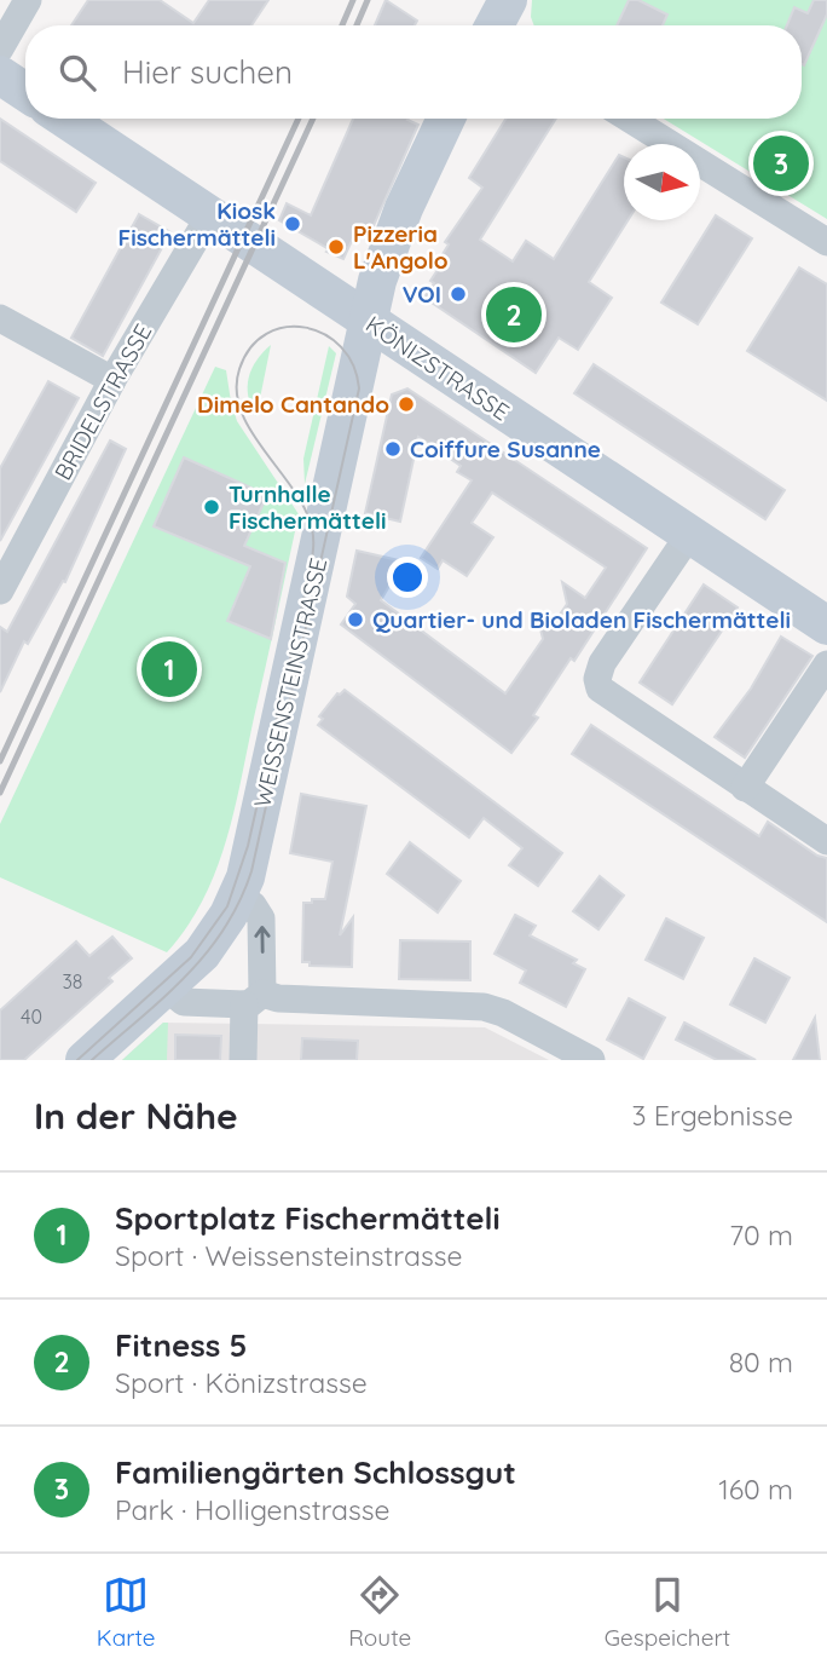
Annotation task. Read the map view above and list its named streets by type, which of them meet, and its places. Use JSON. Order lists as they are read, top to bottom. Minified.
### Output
{"streets":{"main road":["KÖNIZSTRASSE","WEISSENSTEINSTRASSE"],"street":["BRIDELSTRASSE"]},"crossings":[["KÖNIZSTRASSE","BRIDELSTRASSE"],["KÖNIZSTRASSE","WEISSENSTEINSTRASSE"]],"places":["Kiosk Fischermätteli","Pizzeria L'Angolo","VOI","Dimelo Cantando","Coiffure Susanne","Turnhalle Fischermätteli","Quartier- und Bioladen Fischermätteli"],"house_numbers":["38","40"],"north":"right","page":{"search":"Hier suchen","pins":["3","2","1"],"heading":["In der Nähe","3 Ergebnisse"],"list":[{"mark":"1","name":"Sportplatz Fischermätteli","note":"Sport · Weissensteinstrasse","value":"70 m"},{"mark":"2","name":"Fitness 5","note":"Sport · Könizstrasse","value":"80 m"},{"mark":"3","name":"Familiengärten Schlossgut","note":"Park · Holligenstrasse","value":"160 m"}],"nav":["Karte","Route","Gespeichert"]}}
